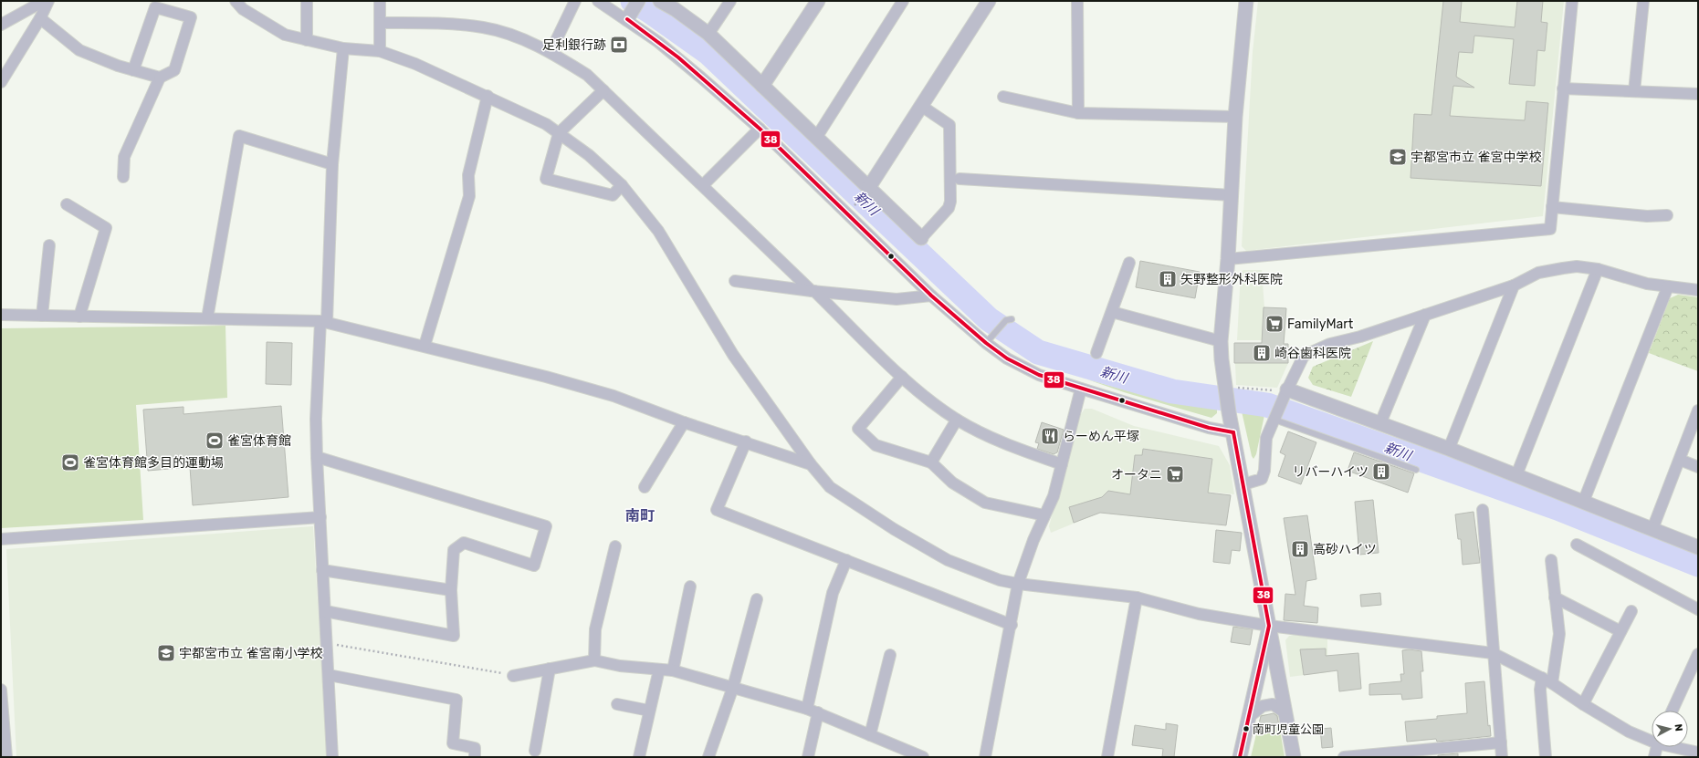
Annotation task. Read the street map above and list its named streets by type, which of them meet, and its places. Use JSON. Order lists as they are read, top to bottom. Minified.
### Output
{"districts":["南町"],"water":["新川"],"places":{"bank":["足利銀行跡"],"school or university":["宇都宮市立 雀宮中学校","宇都宮市立 雀宮南小学校"],"building":["矢野整形外科医院","崎谷歯科医院","リバーハイツ","高砂ハイツ"],"supermarket":["FamilyMart","オータニ"],"restaurant":["らーめん平塚"],"sports":["雀宮体育館","雀宮体育館多目的運動場"],"other":["南町児童公園"]},"lines":["transit line 38"],"north":"right"}
